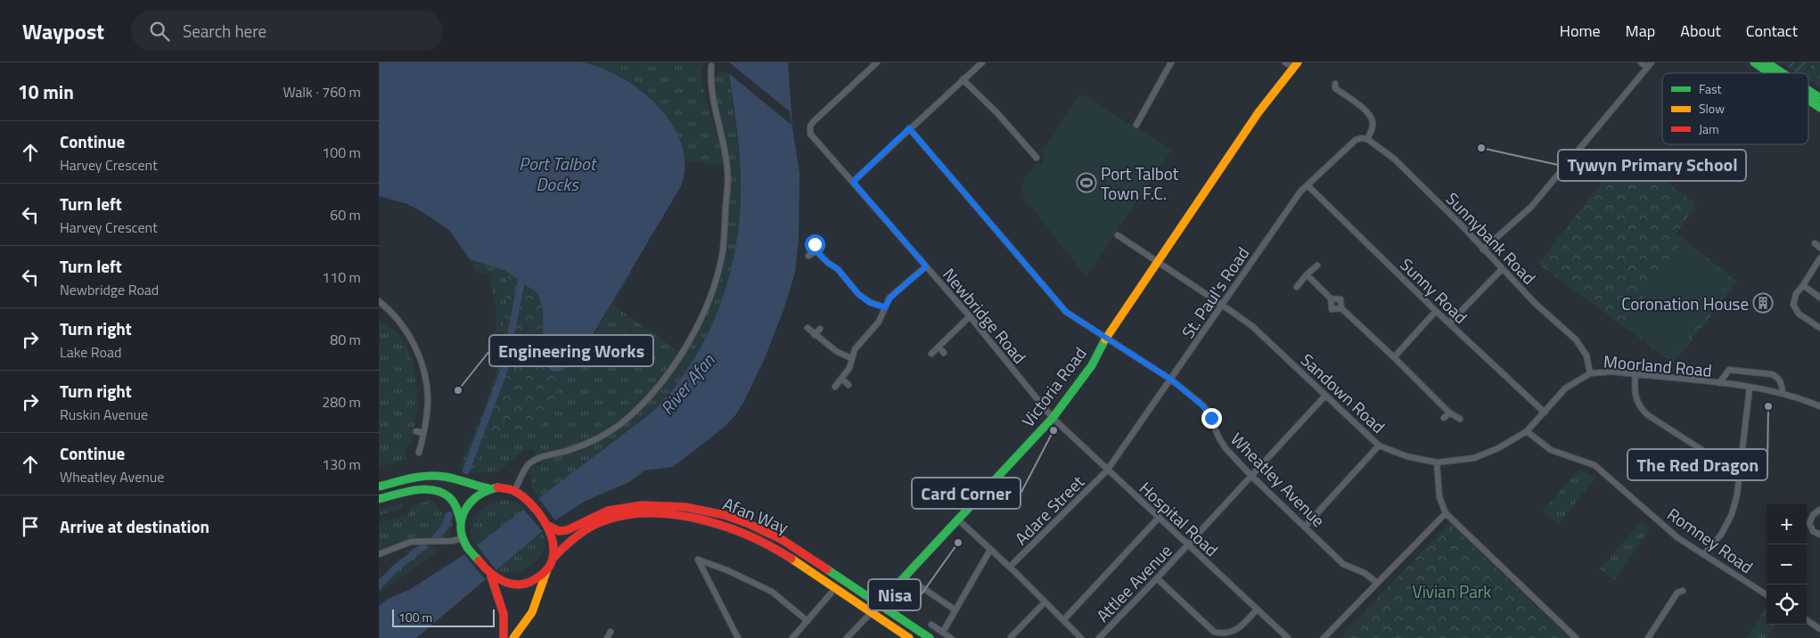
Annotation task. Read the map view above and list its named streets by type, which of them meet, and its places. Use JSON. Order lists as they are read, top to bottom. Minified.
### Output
{"streets":{"main road":["Victoria Road","Afan Way"],"street":["Sunnybank Road","Sunny Road","St. Paul's Road","Newbridge Road","Moorland Road","Sandown Road","Wheatley Avenue","Adare Street","Hospital Road","Romney Road","Attlee Avenue"]},"crossings":[["Sunnybank Road","St. Paul's Road"],["Sunnybank Road","Moorland Road"],["Sunny Road","St. Paul's Road"],["Sunny Road","Moorland Road"],["St. Paul's Road","Sandown Road"],["St. Paul's Road","Wheatley Avenue"],["St. Paul's Road","Adare Street"],["St. Paul's Road","Hospital Road"],["Newbridge Road","Victoria Road"],["Newbridge Road","Hospital Road"],["Moorland Road","Sandown Road"],["Moorland Road","Romney Road"],["Victoria Road","Sandown Road"],["Victoria Road","Wheatley Avenue"],["Victoria Road","Afan Way"],["Victoria Road","Hospital Road"],["Sandown Road","Attlee Avenue"],["Wheatley Avenue","Attlee Avenue"],["Adare Street","Hospital Road"],["Hospital Road","Attlee Avenue"]],"water":["Port Talbot Docks","River Afan"],"parks":["Vivian Park"],"places":{"other":["Tywyn Primary School","Engineering Works","The Red Dragon","Card Corner","Nisa"],"sports":["Port Talbot Town F.C."],"building":["Coronation House"]},"legend":["Fast","Slow","Jam"],"scale_bar":"100 m","page":{"header":"Waypost","search":"Search here","nav":["Home","Map","About","Contact"],"heading":["10 min","Walk · 760 m"],"list":[["Continue","Harvey Crescent","100 m"],["Turn left","Harvey Crescent","60 m"],["Turn left","Newbridge Road","110 m"],["Turn right","Lake Road","80 m"],["Turn right","Ruskin Avenue","280 m"],["Continue","Wheatley Avenue","130 m"],"Arrive at destination"],"map_buttons":["+","−"],"scale":"100 m"}}
